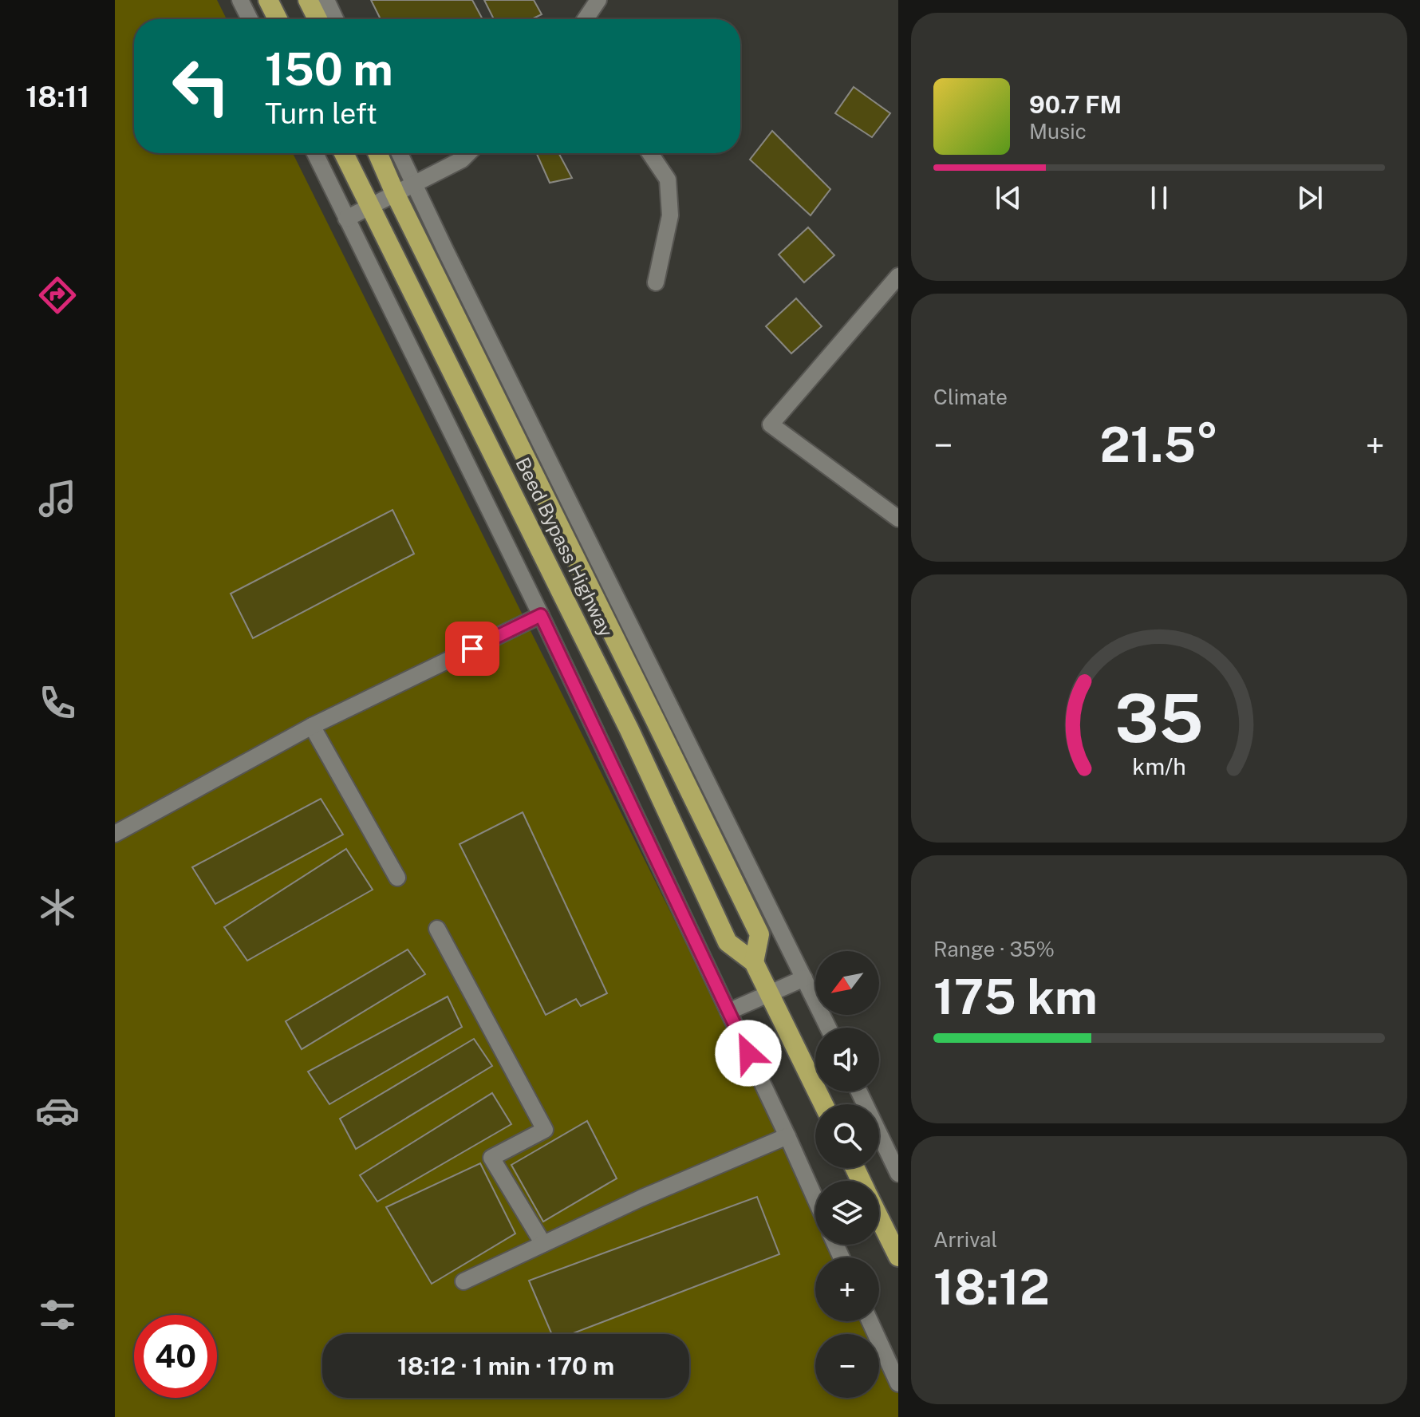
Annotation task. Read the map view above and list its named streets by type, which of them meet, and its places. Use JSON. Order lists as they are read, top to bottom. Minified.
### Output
{"streets":{"highway":["Beed Bypass Highway"]},"north":"bottom left","page":{"tabs":"18:11","turn":["150 m","Turn left"],"song":["90.7 FM","Music"],"tile":["Climate",["Range · 35%","175 km"],["Arrival","18:12"]],"heat":["−","21.5°","+"],"map_buttons":["+","−"],"limit":"40","trip":"18:12 · 1 min · 170 m","gauge":["35","km/h"]}}
